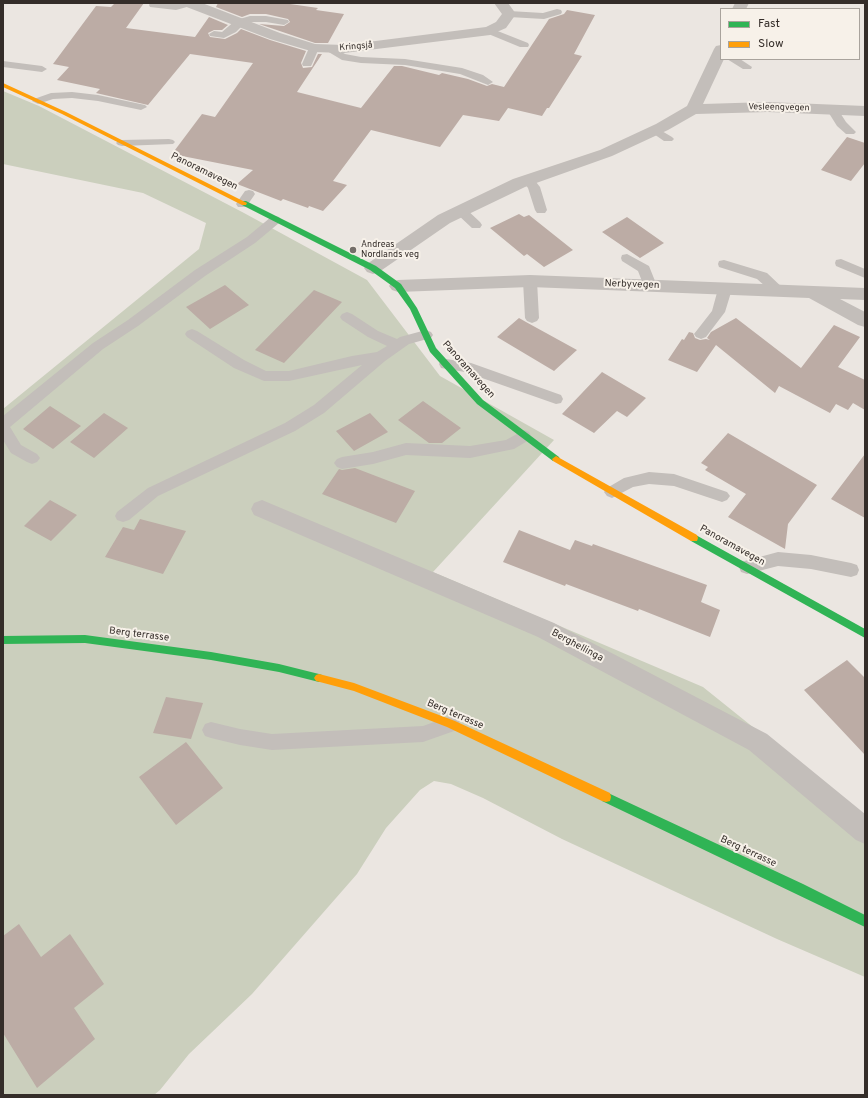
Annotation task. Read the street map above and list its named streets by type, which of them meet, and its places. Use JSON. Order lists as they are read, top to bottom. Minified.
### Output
{"streets":{"street":["Kringsjå","Vesleengvegen","Panoramavegen","Nerbyvegen","Berg terrasse","Berghellinga"]},"crossings":[["Panoramavegen","Nerbyvegen"]],"places":["Andreas Nordlands veg"],"legend":["Fast","Slow"]}
